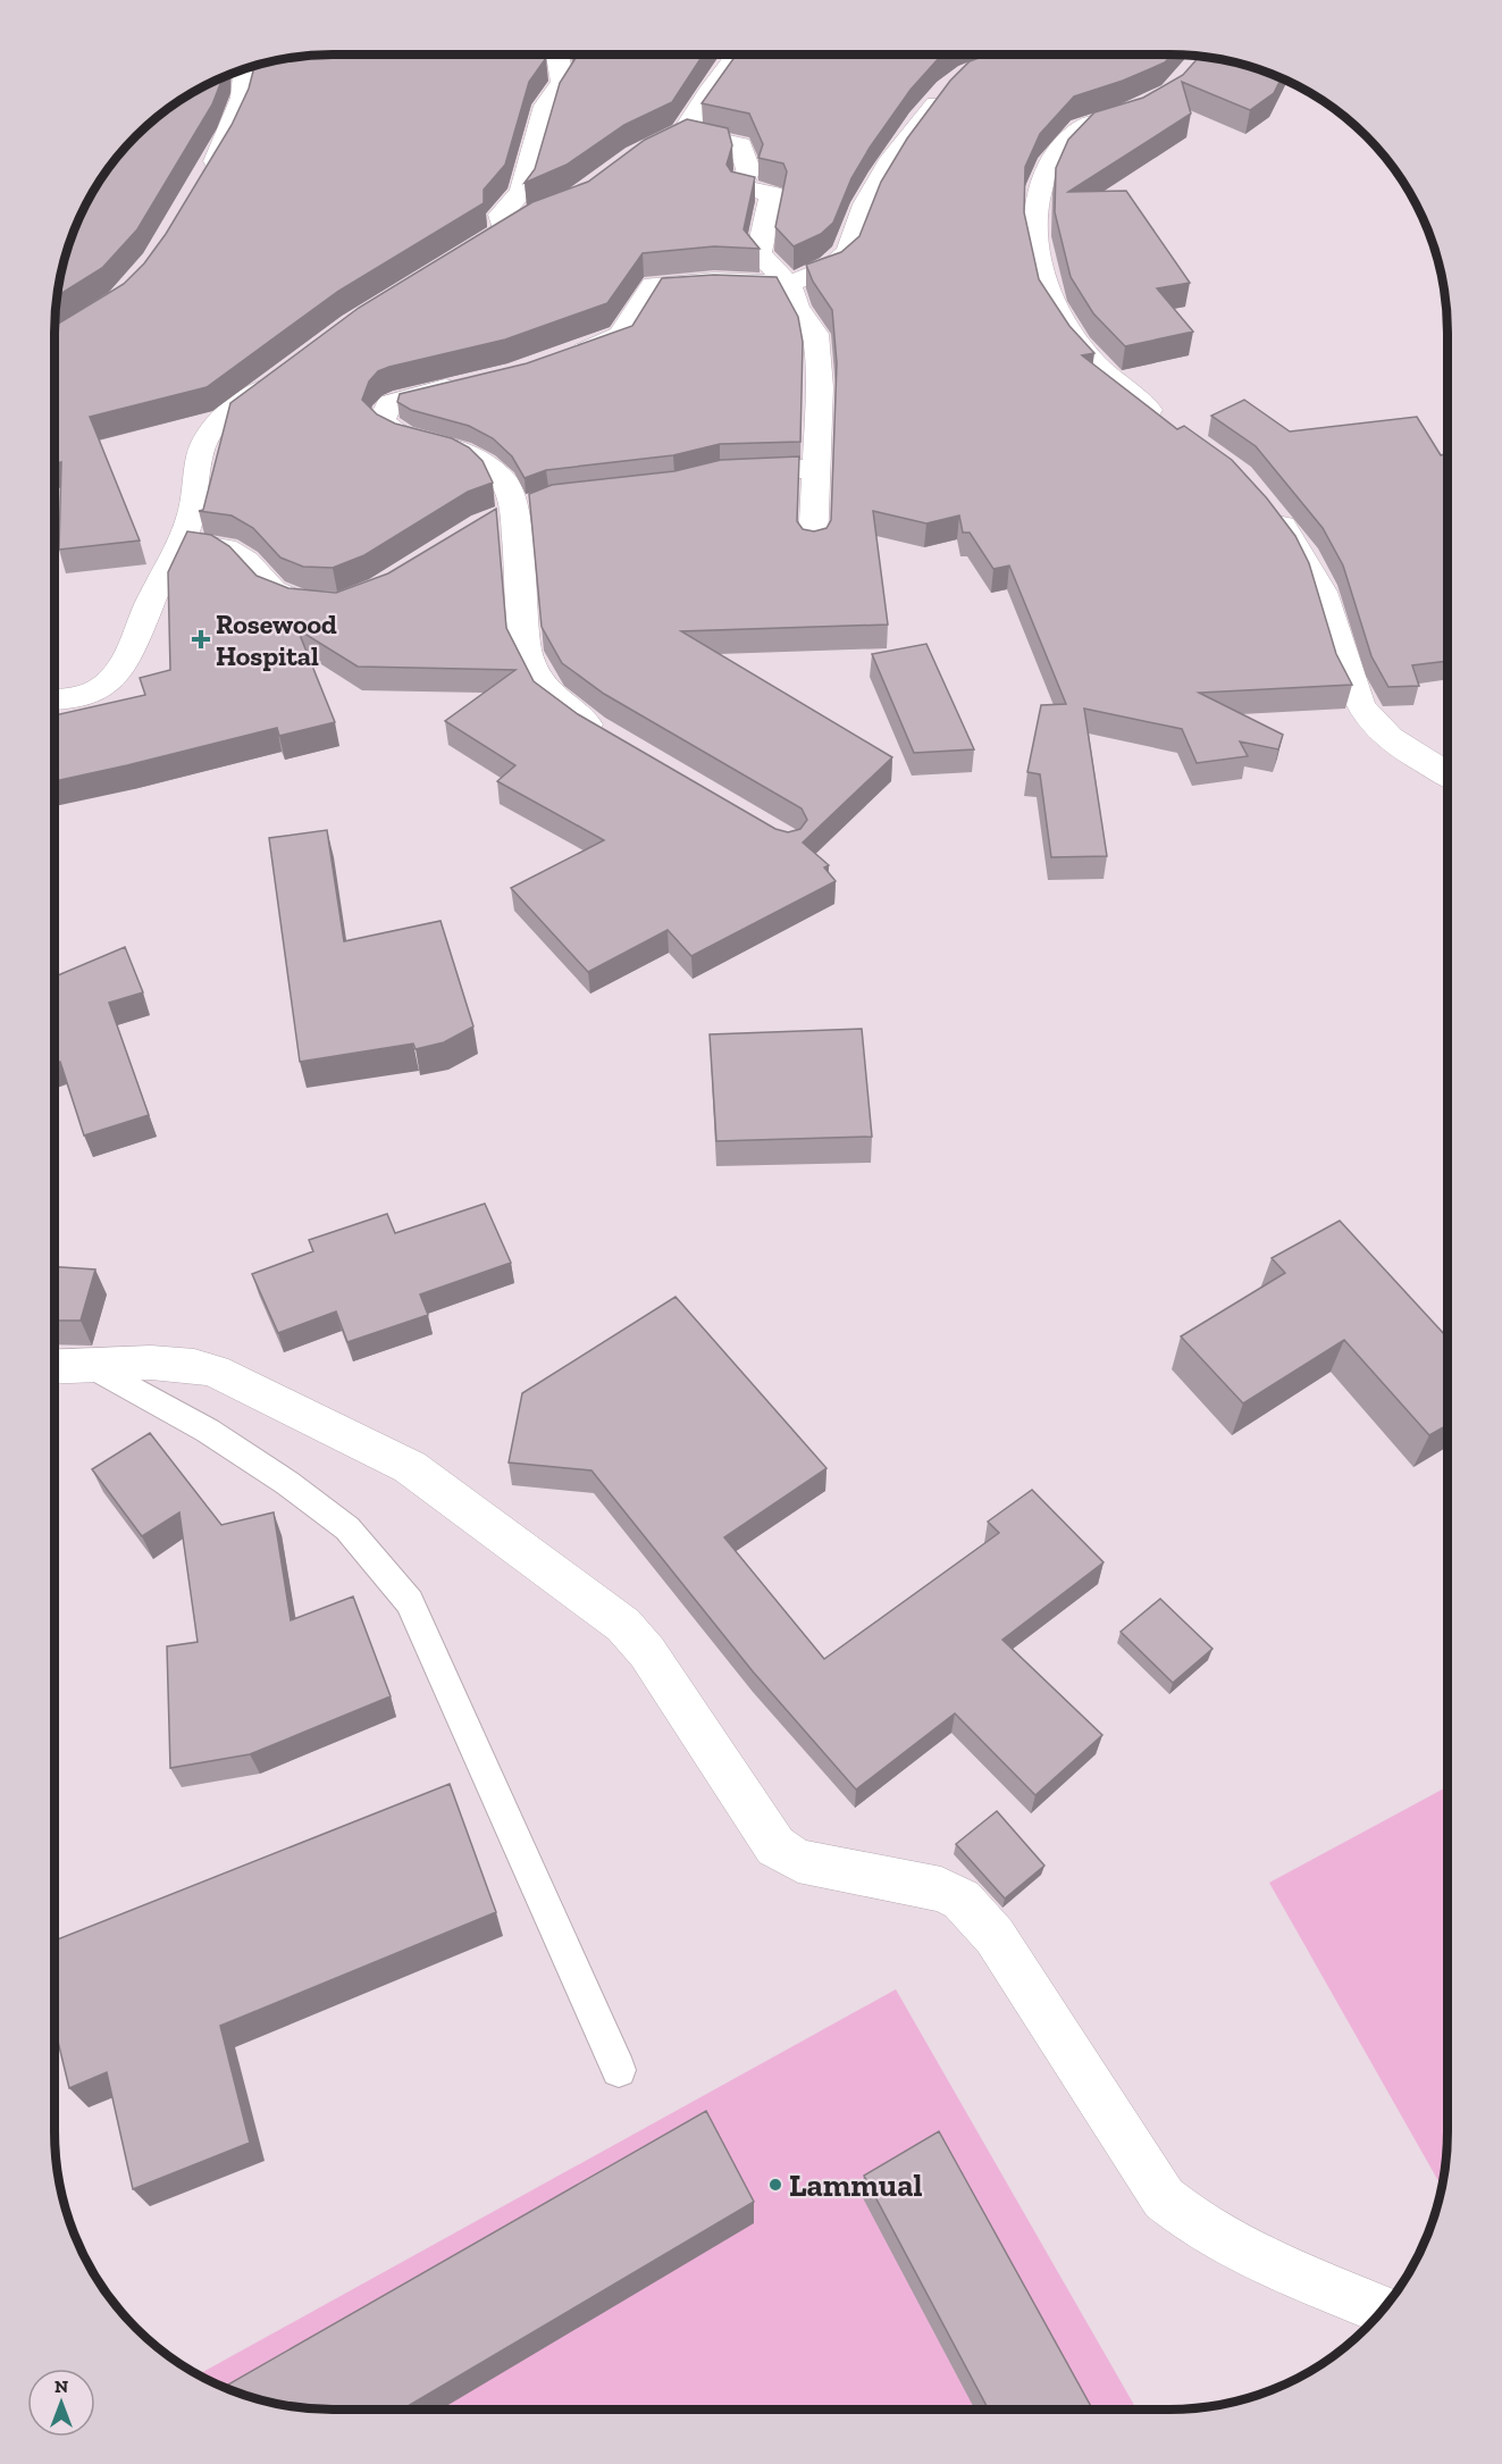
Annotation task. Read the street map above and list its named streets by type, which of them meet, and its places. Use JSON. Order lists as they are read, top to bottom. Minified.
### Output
{"places":{"health":["Rosewood Hospital"],"other":["Lammual"]},"north":"top"}
